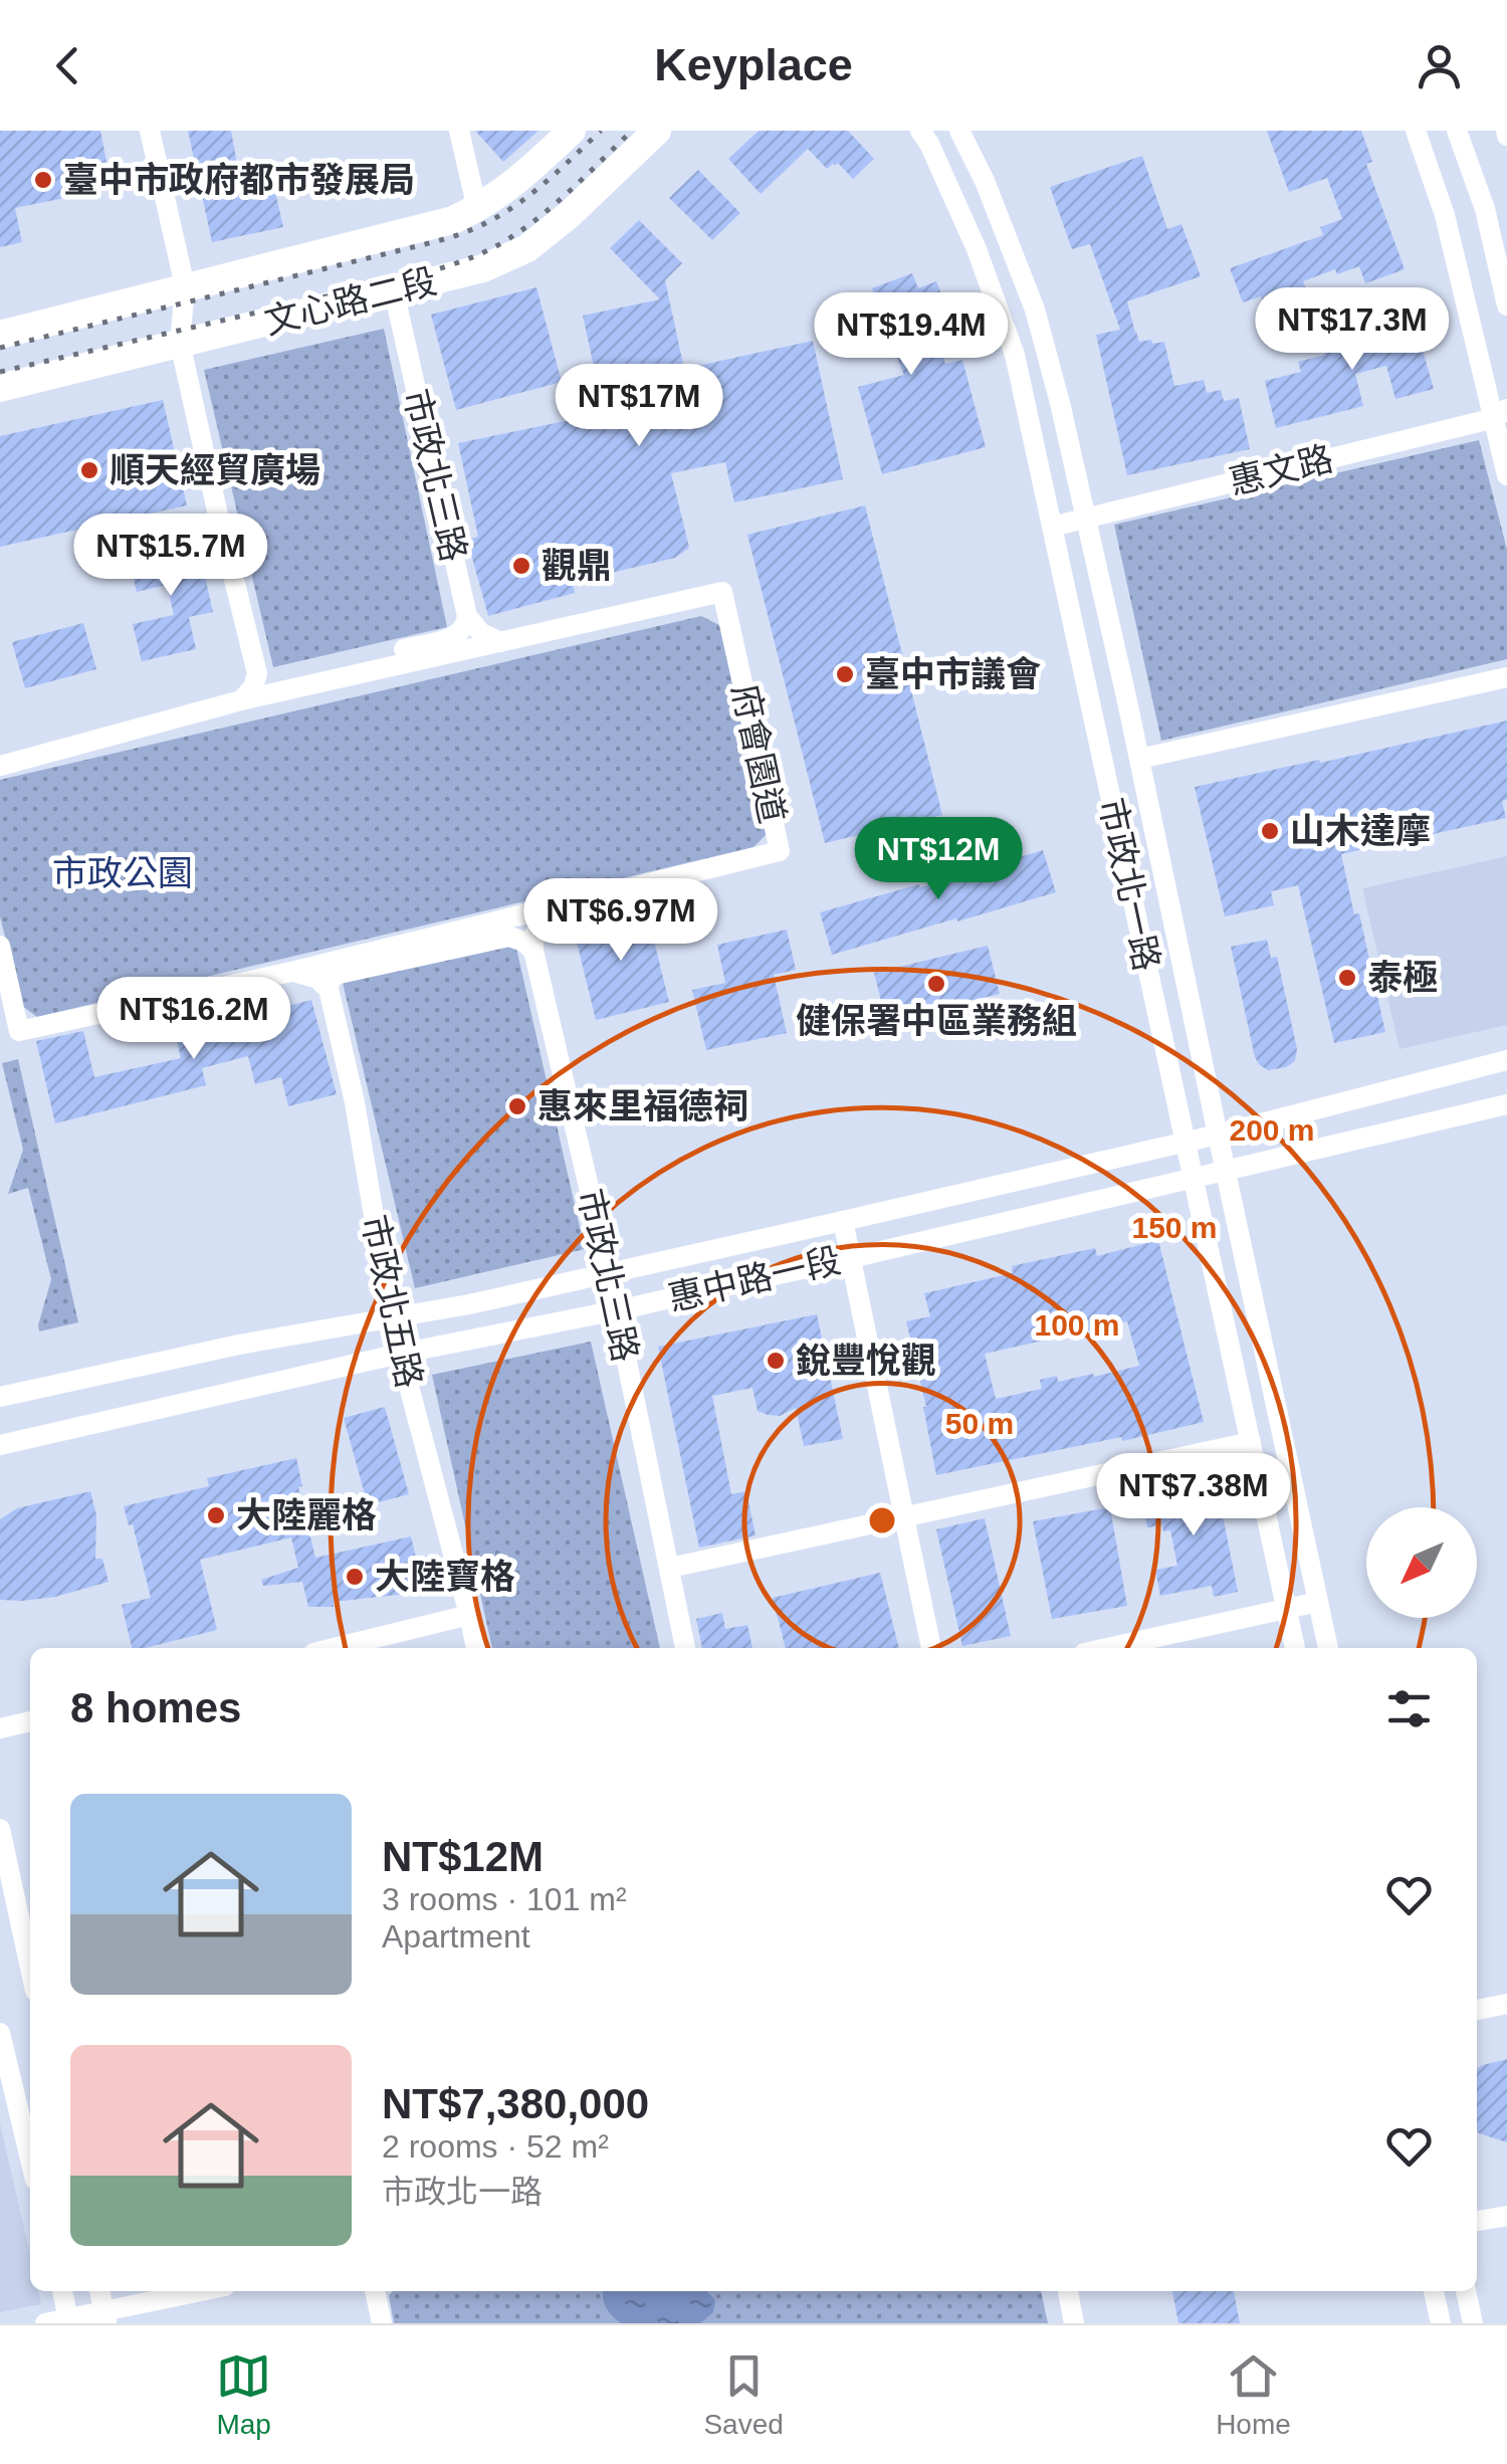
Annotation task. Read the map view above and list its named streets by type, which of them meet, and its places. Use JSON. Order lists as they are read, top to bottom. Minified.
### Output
{"streets":{"main road":["文心路二段"],"street":["惠文路","市政北三路","府會園道","市政北一路","惠中路一段","市政北五路"]},"crossings":[["文心路二段","市政北三路"],["惠文路","市政北一路"],["市政北三路","惠中路一段"],["市政北一路","惠中路一段"],["惠中路一段","市政北五路"]],"parks":["市政公園"],"places":["臺中市政府都市發展局","順天經貿廣場","觀鼎","臺中市議會","山木達摩","泰極","健保署中區業務組","惠來里福德祠","銳豐悅觀","大陸麗格","大陸寶格"],"north":"bottom left","page":{"header":"Keyplace","price":["NT$17.3M","NT$19.4M","NT$17M","NT$15.7M","NT$12M","NT$6.97M","NT$16.2M","NT$7.38M"],"heading":"8 homes","list":[{"name":"NT$12M","note":"3 rooms · 101 m² · Apartment"},{"name":"NT$7,380,000","note":"2 rooms · 52 m² · 市政北一路"}],"tabs":["Map","Saved","Home"]},"rings":["200 m","150 m","100 m","50 m"]}
